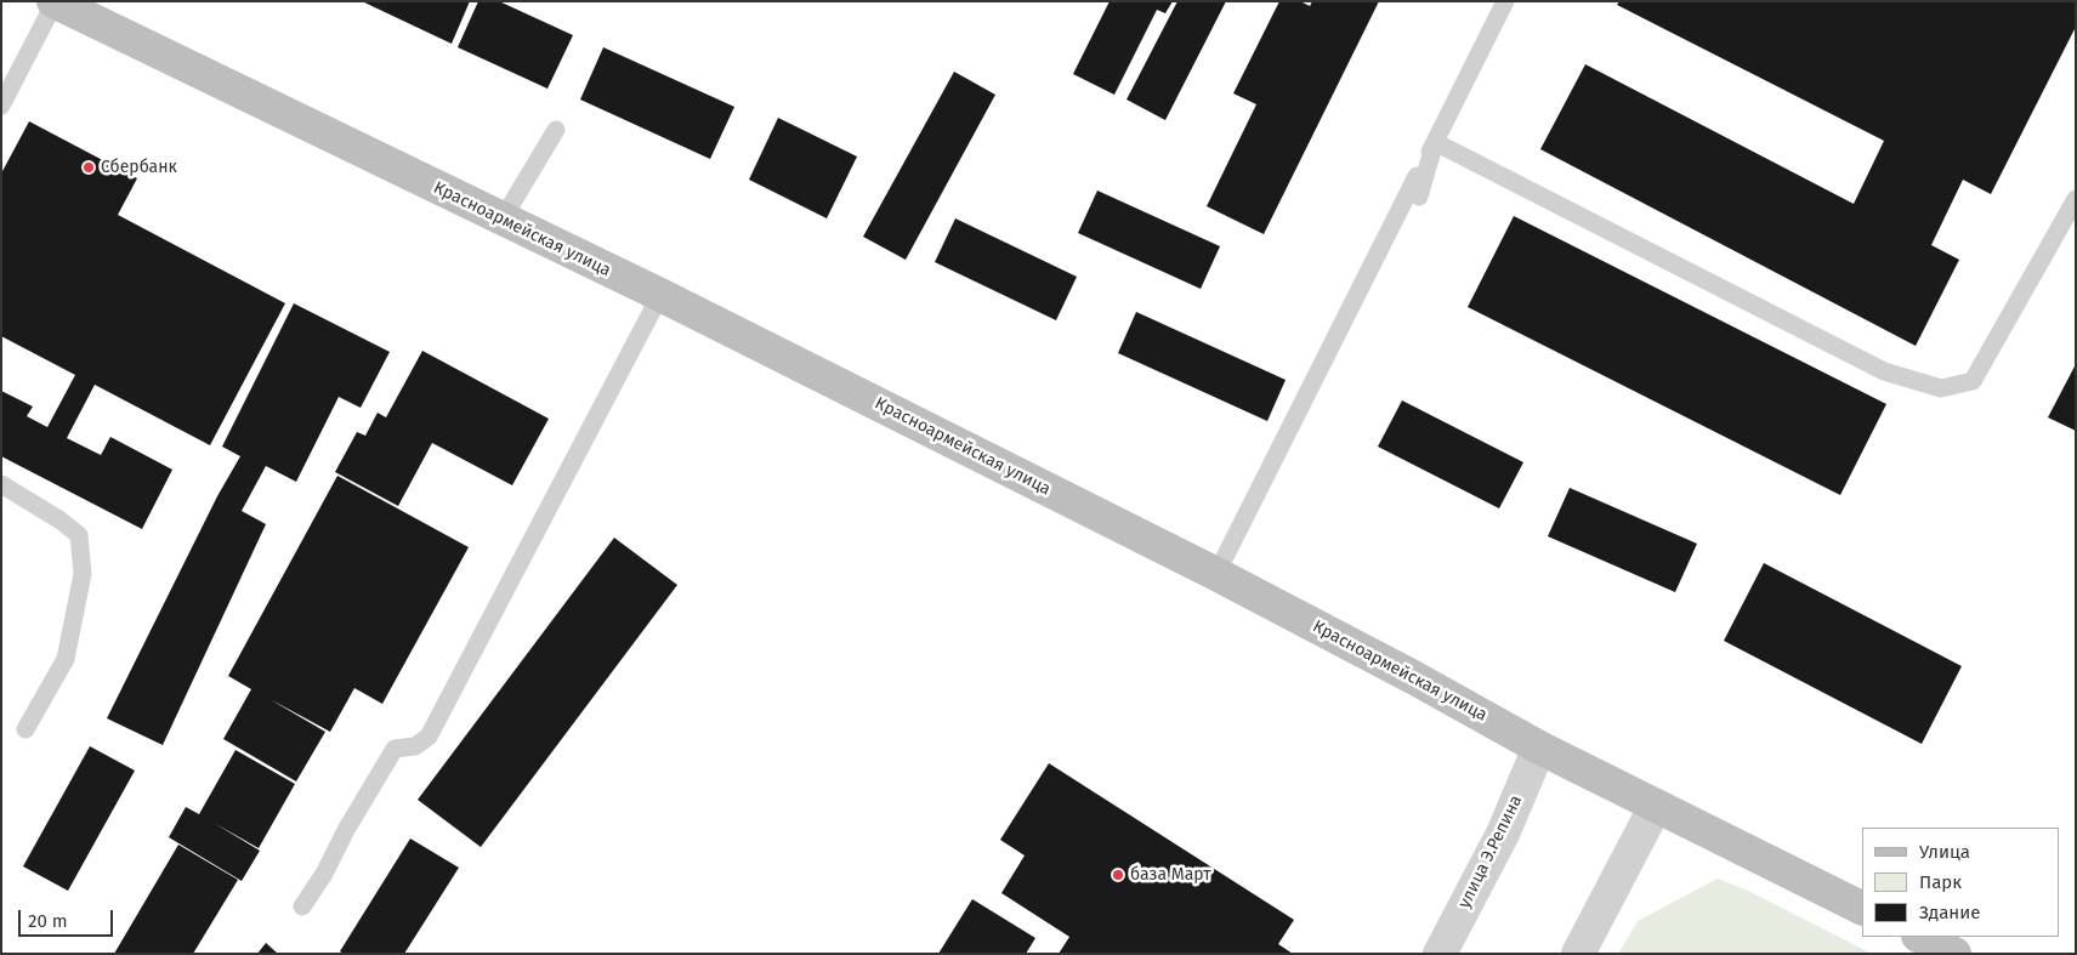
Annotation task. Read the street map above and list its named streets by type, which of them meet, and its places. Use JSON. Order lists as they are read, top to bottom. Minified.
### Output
{"streets":{"main road":["Красноармейская улица"],"street":["улица Э.Репина"]},"crossings":[["Красноармейская улица","улица Э.Репина"]],"places":["Сбербанк","база Март"],"legend":["Улица","Парк","Здание"],"scale_bar":"20 m"}
